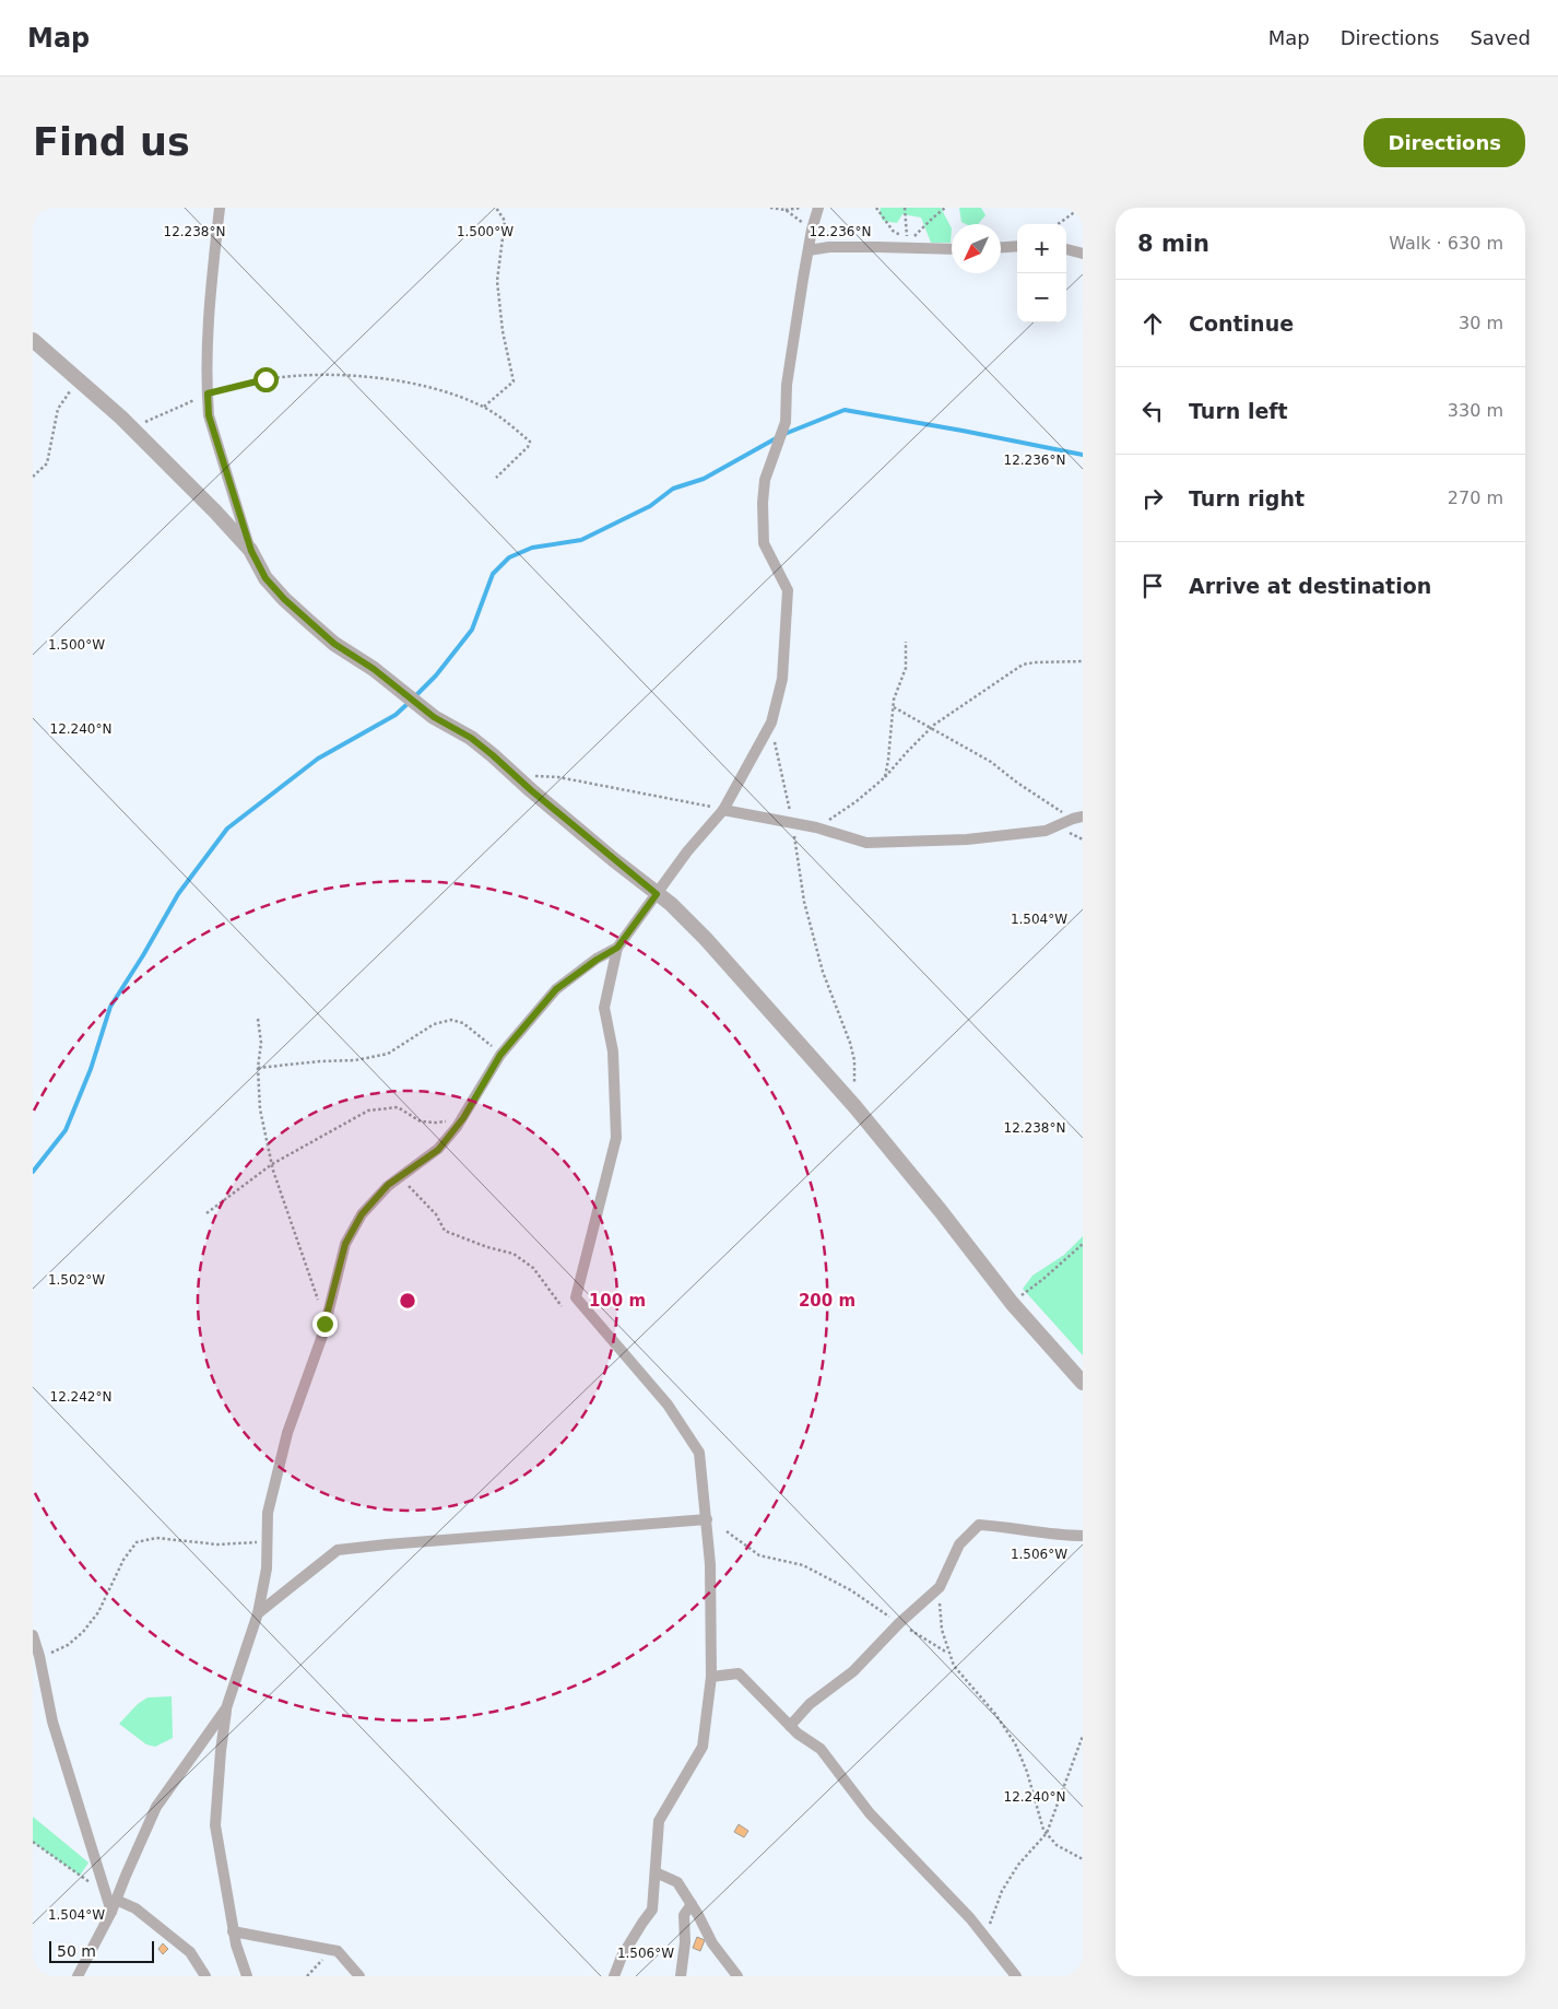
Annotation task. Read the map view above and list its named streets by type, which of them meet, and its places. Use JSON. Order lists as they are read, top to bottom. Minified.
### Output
{"scale_bar":"50 m","north":"bottom left","page":{"header":"Map","nav":["Map","Directions","Saved"],"buttons":"Directions","title":"Find us","heading":["8 min","Walk · 630 m"],"map_buttons":["+","−"],"list":[["Continue","30 m"],["Turn left","330 m"],["Turn right","270 m"],"Arrive at destination"],"scale":"50 m"},"coordinates":["1.500°W","12.238°N","12.236°N","12.240°N","1.504°W","1.502°W","12.242°N","1.506°W"],"rings":["100 m","200 m"]}
